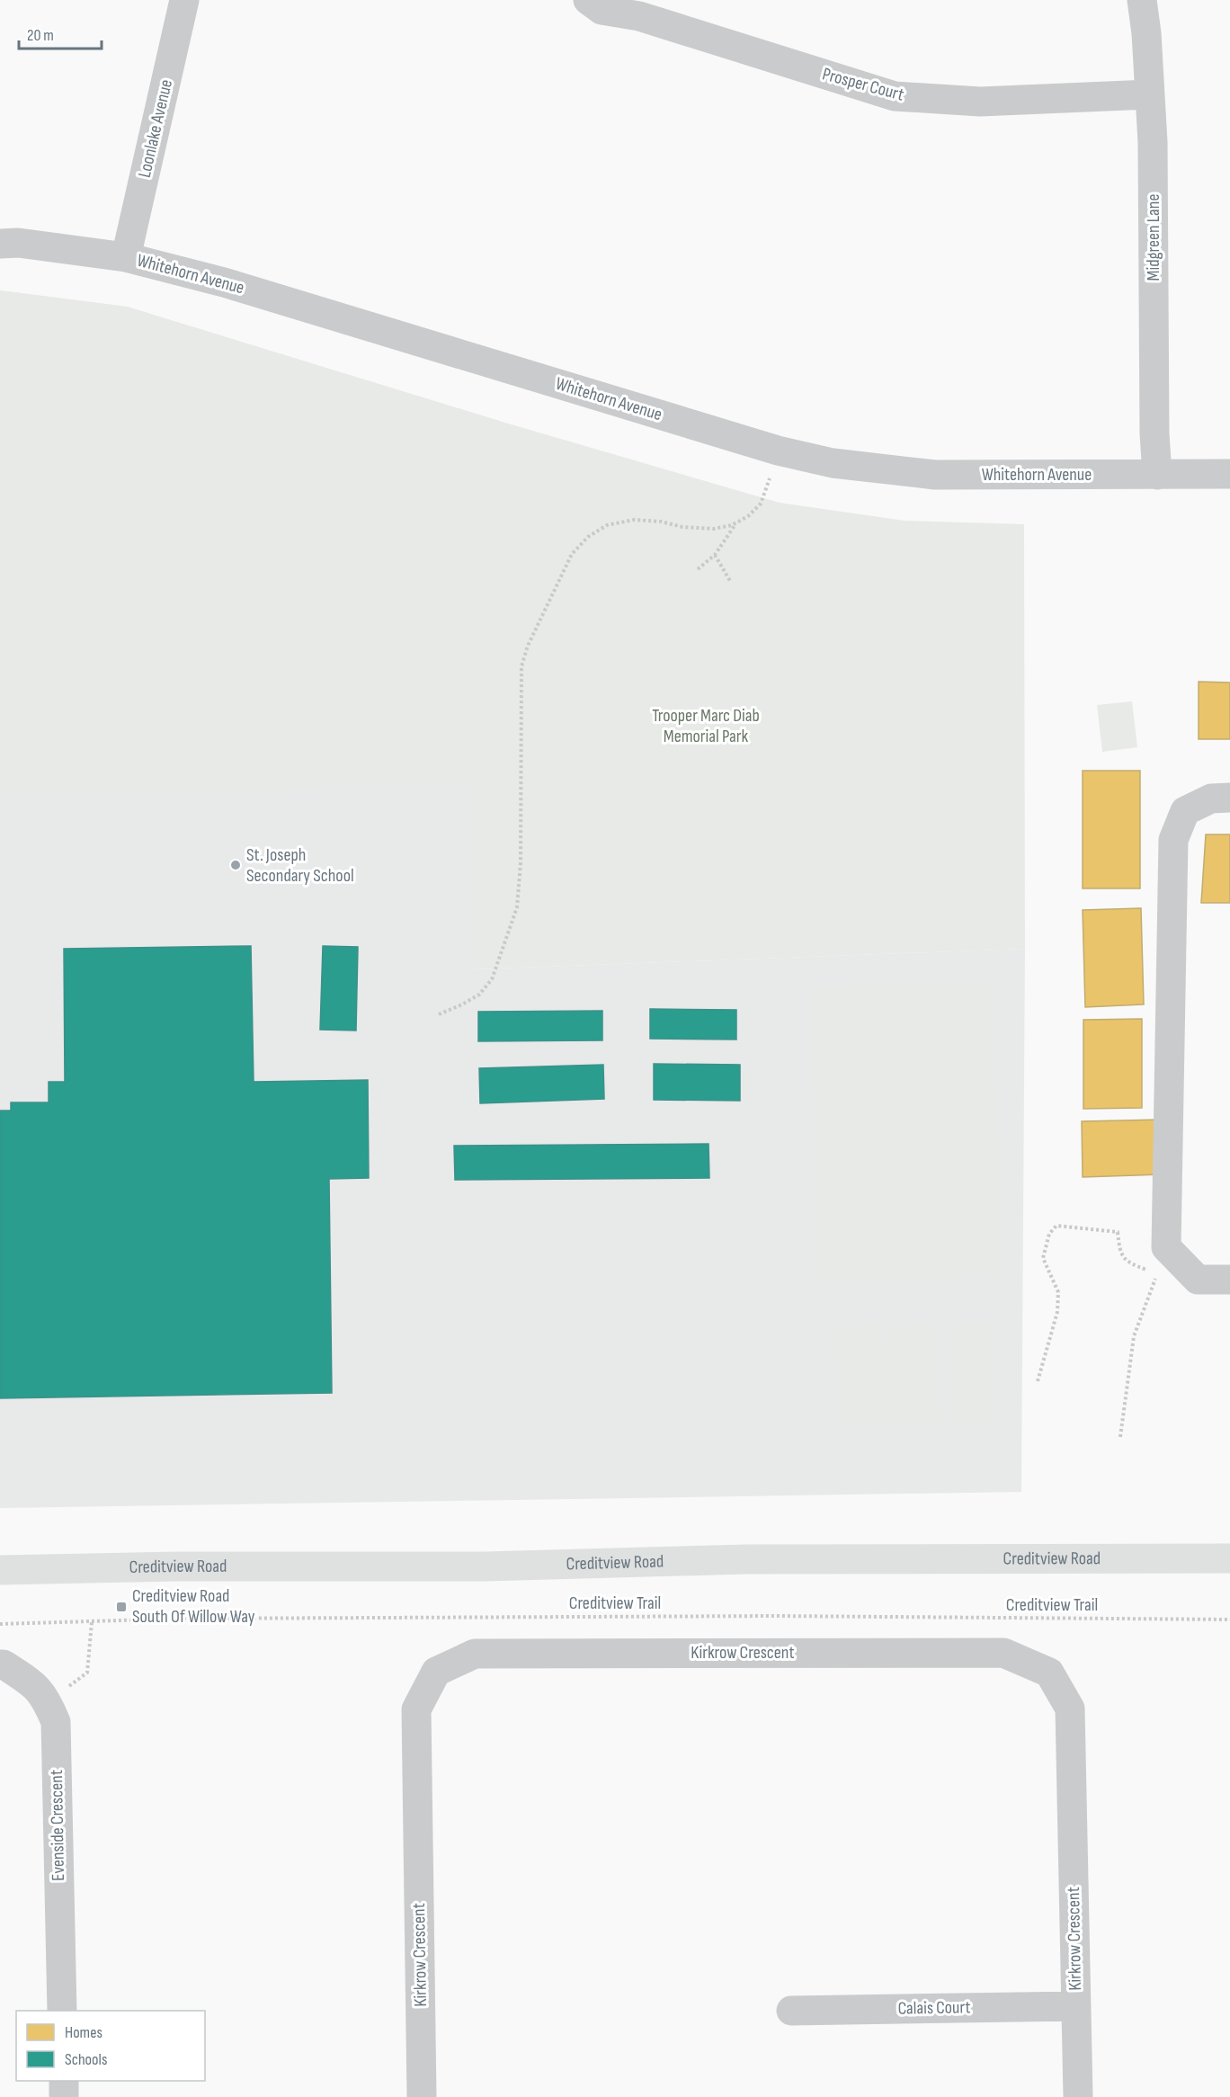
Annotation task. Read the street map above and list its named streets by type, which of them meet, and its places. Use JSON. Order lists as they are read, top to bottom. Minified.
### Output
{"streets":{"main road":["Creditview Road"],"street":["Prosper Court","Loonlake Avenue","Midgreen Lane","Whitehorn Avenue","Kirkrow Crescent","Evenside Crescent","Calais Court"],"path":["Creditview Trail"]},"crossings":[["Prosper Court","Midgreen Lane"],["Loonlake Avenue","Whitehorn Avenue"],["Midgreen Lane","Whitehorn Avenue"],["Kirkrow Crescent","Calais Court"]],"parks":["Trooper Marc Diab Memorial Park"],"places":{"other":["St. Joseph Secondary School"],"transit":["Creditview Road South Of Willow Way"]},"legend":["Homes","Schools"],"scale_bar":"20 m"}
